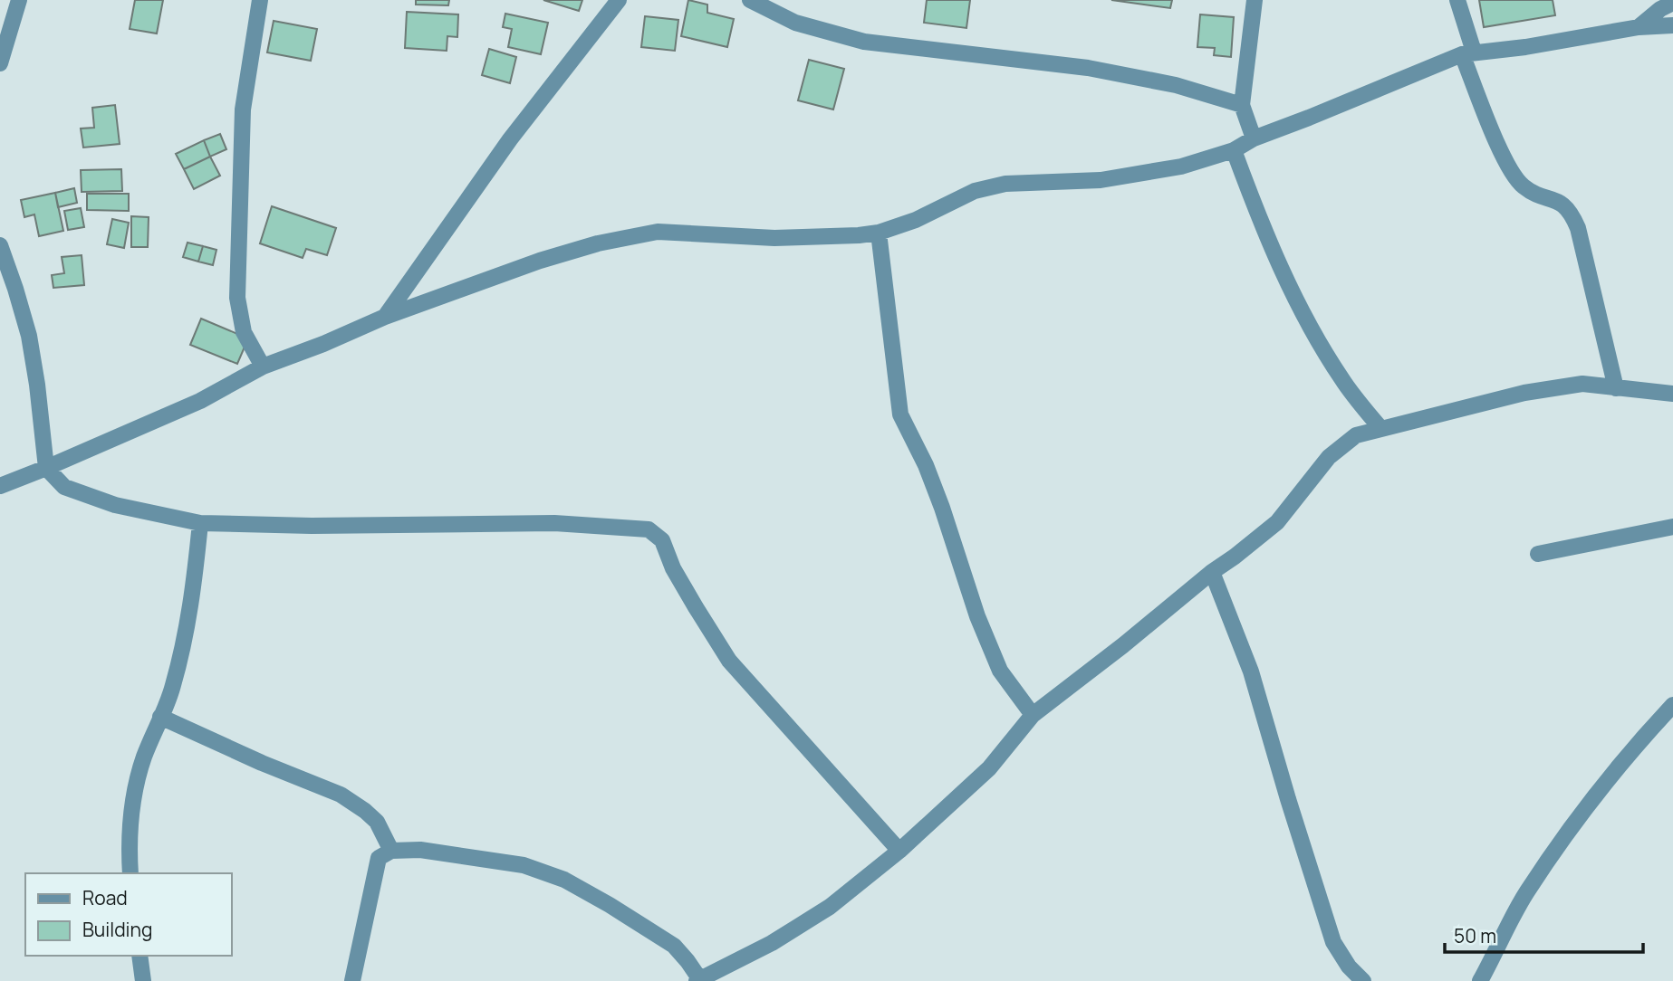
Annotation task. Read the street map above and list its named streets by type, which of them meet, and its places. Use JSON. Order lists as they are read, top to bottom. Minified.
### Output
{"legend":["Road","Building"],"scale_bar":"50 m"}
